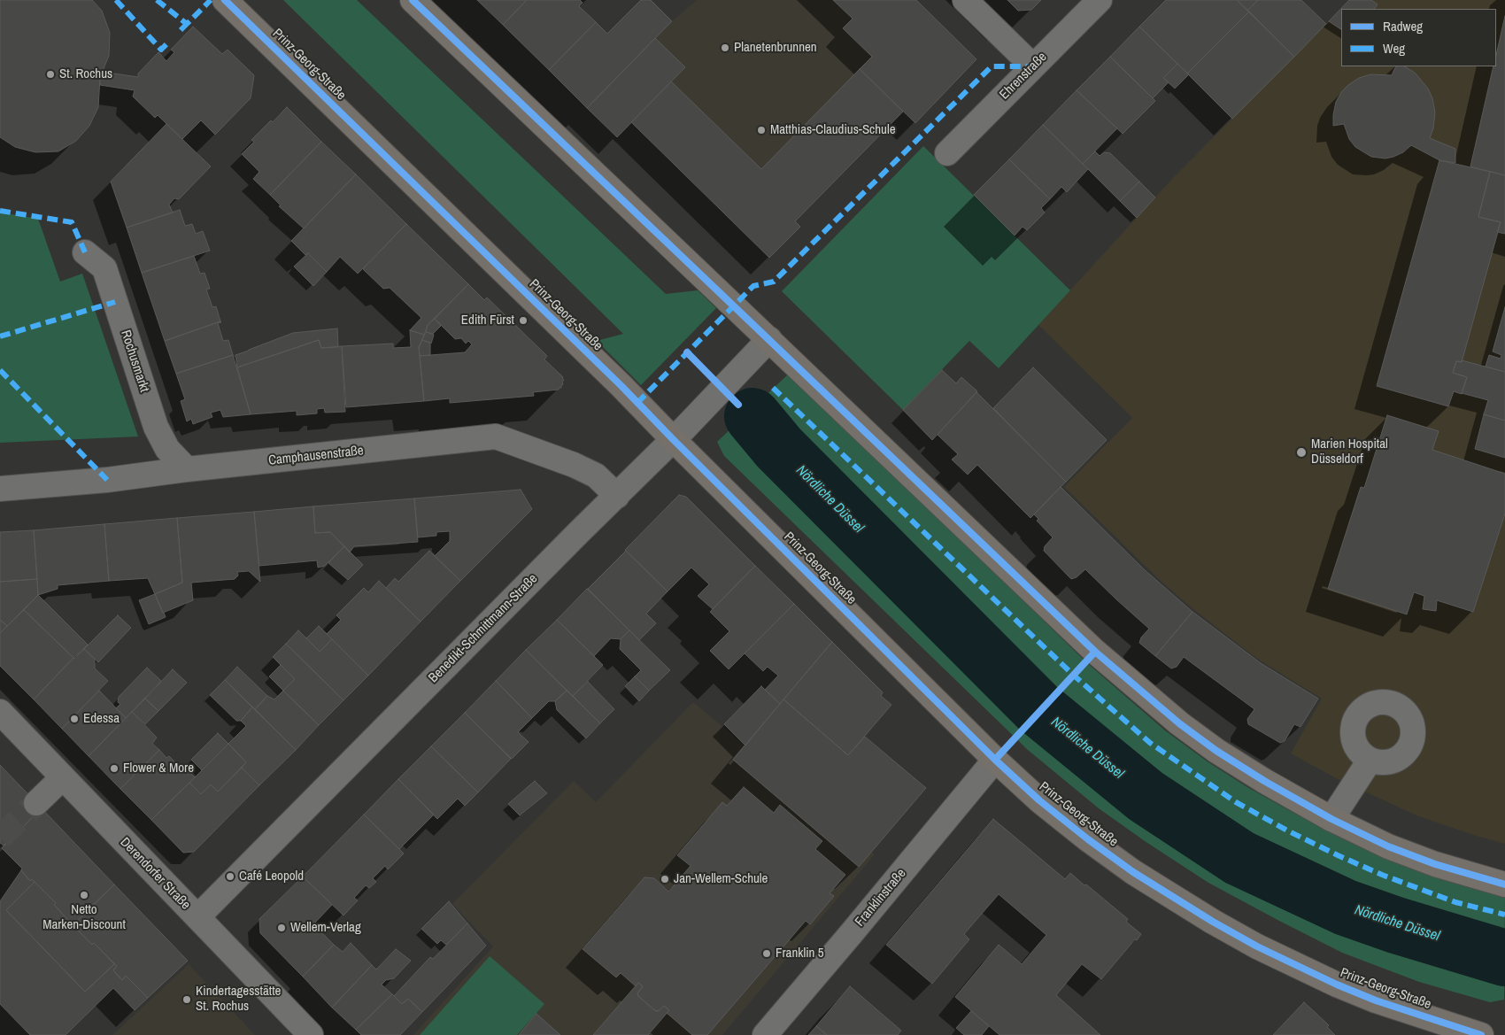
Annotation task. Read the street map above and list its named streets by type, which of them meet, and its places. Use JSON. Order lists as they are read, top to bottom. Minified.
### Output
{"streets":{"main road":["Prinz-Georg-Straße"],"street":["Ehrenstraße","Rochusmarkt","Camphausenstraße","Benedikt-Schmittmann-Straße","Derendorfer Straße","Franklinstraße"]},"crossings":[["Prinz-Georg-Straße","Benedikt-Schmittmann-Straße"],["Prinz-Georg-Straße","Franklinstraße"],["Rochusmarkt","Camphausenstraße"],["Camphausenstraße","Benedikt-Schmittmann-Straße"],["Benedikt-Schmittmann-Straße","Derendorfer Straße"]],"water":["Nördliche Düssel"],"places":["Planetenbrunnen","St. Rochus","Matthias-Claudius-Schule","Edith Fürst","Marien Hospital Düsseldorf","Edessa","Flower & More","Café Leopold","Jan-Wellem-Schule","Netto Marken-Discount","Wellem-Verlag","Franklin 5","Kindertagesstätte St. Rochus"],"legend":["Radweg","Weg"]}
